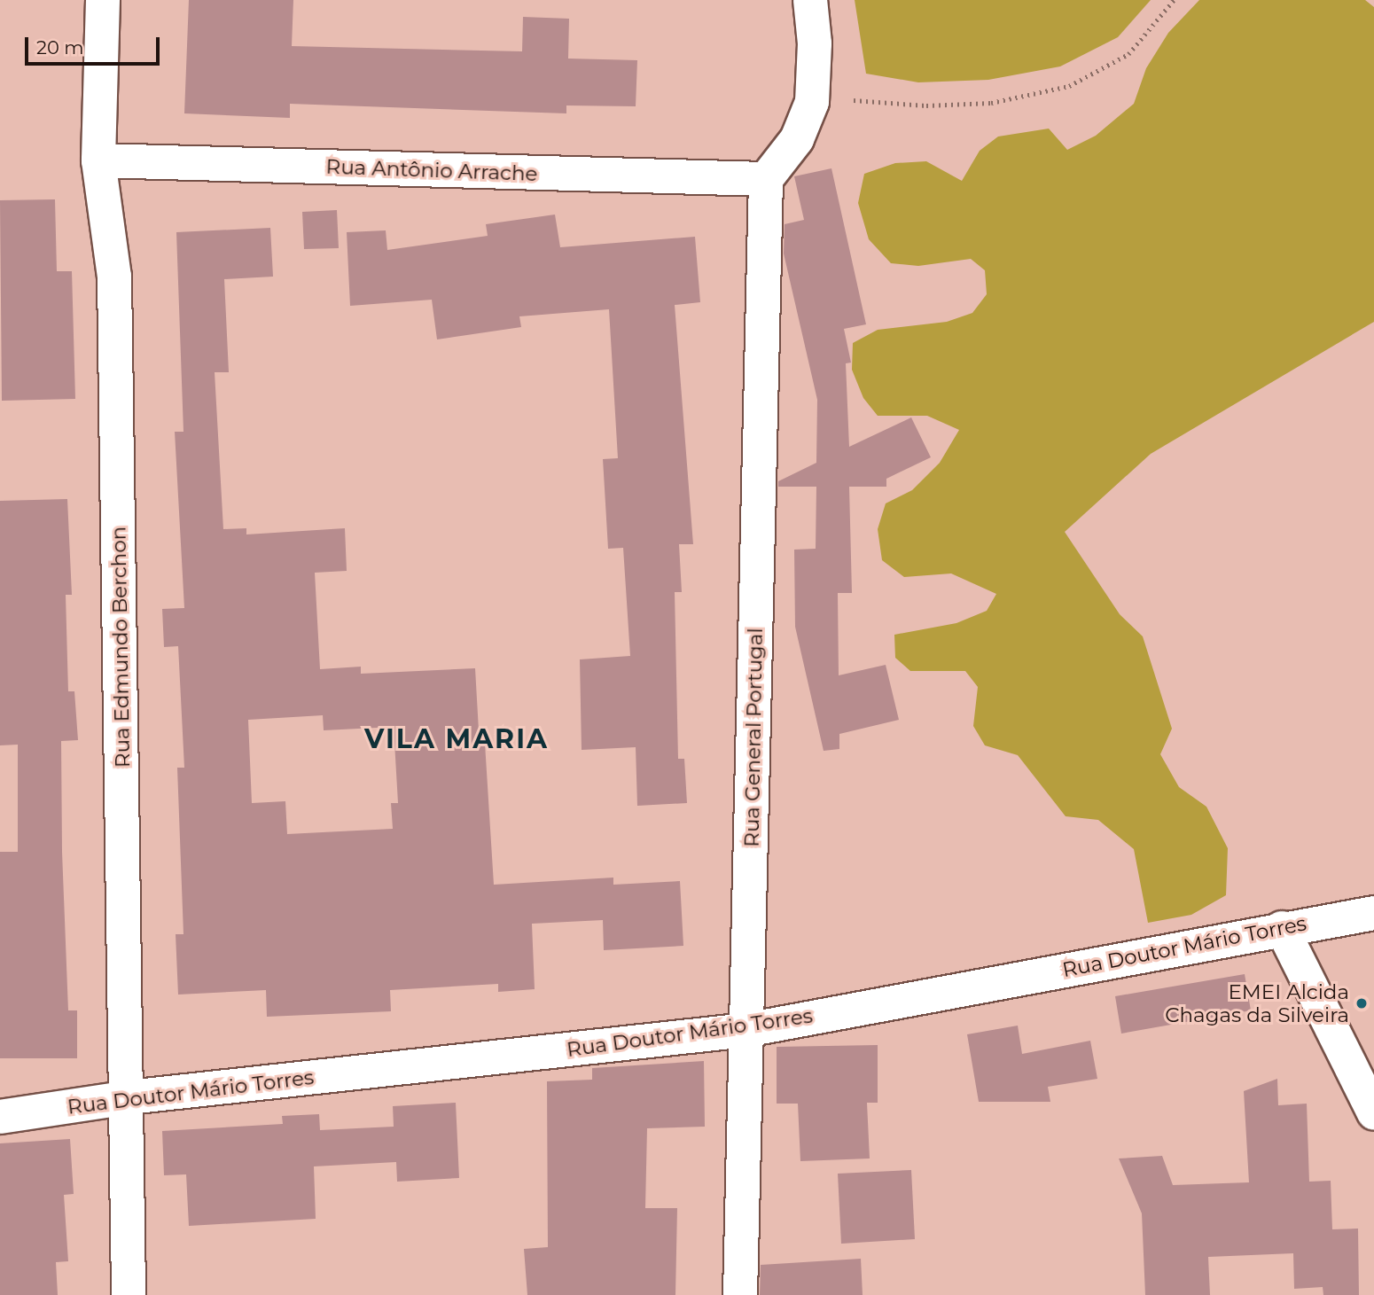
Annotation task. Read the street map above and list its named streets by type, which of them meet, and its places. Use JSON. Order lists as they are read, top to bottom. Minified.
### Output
{"streets":{"street":["Rua Antônio Arrache","Rua Edmundo Berchon","Rua General Portugal","Rua Doutor Mário Torres"]},"crossings":[["Rua Antônio Arrache","Rua Edmundo Berchon"],["Rua Antônio Arrache","Rua General Portugal"],["Rua Edmundo Berchon","Rua Doutor Mário Torres"],["Rua General Portugal","Rua Doutor Mário Torres"]],"districts":["VILA MARIA"],"places":["EMEI Alcida Chagas da Silveira"],"scale_bar":"20 m"}
